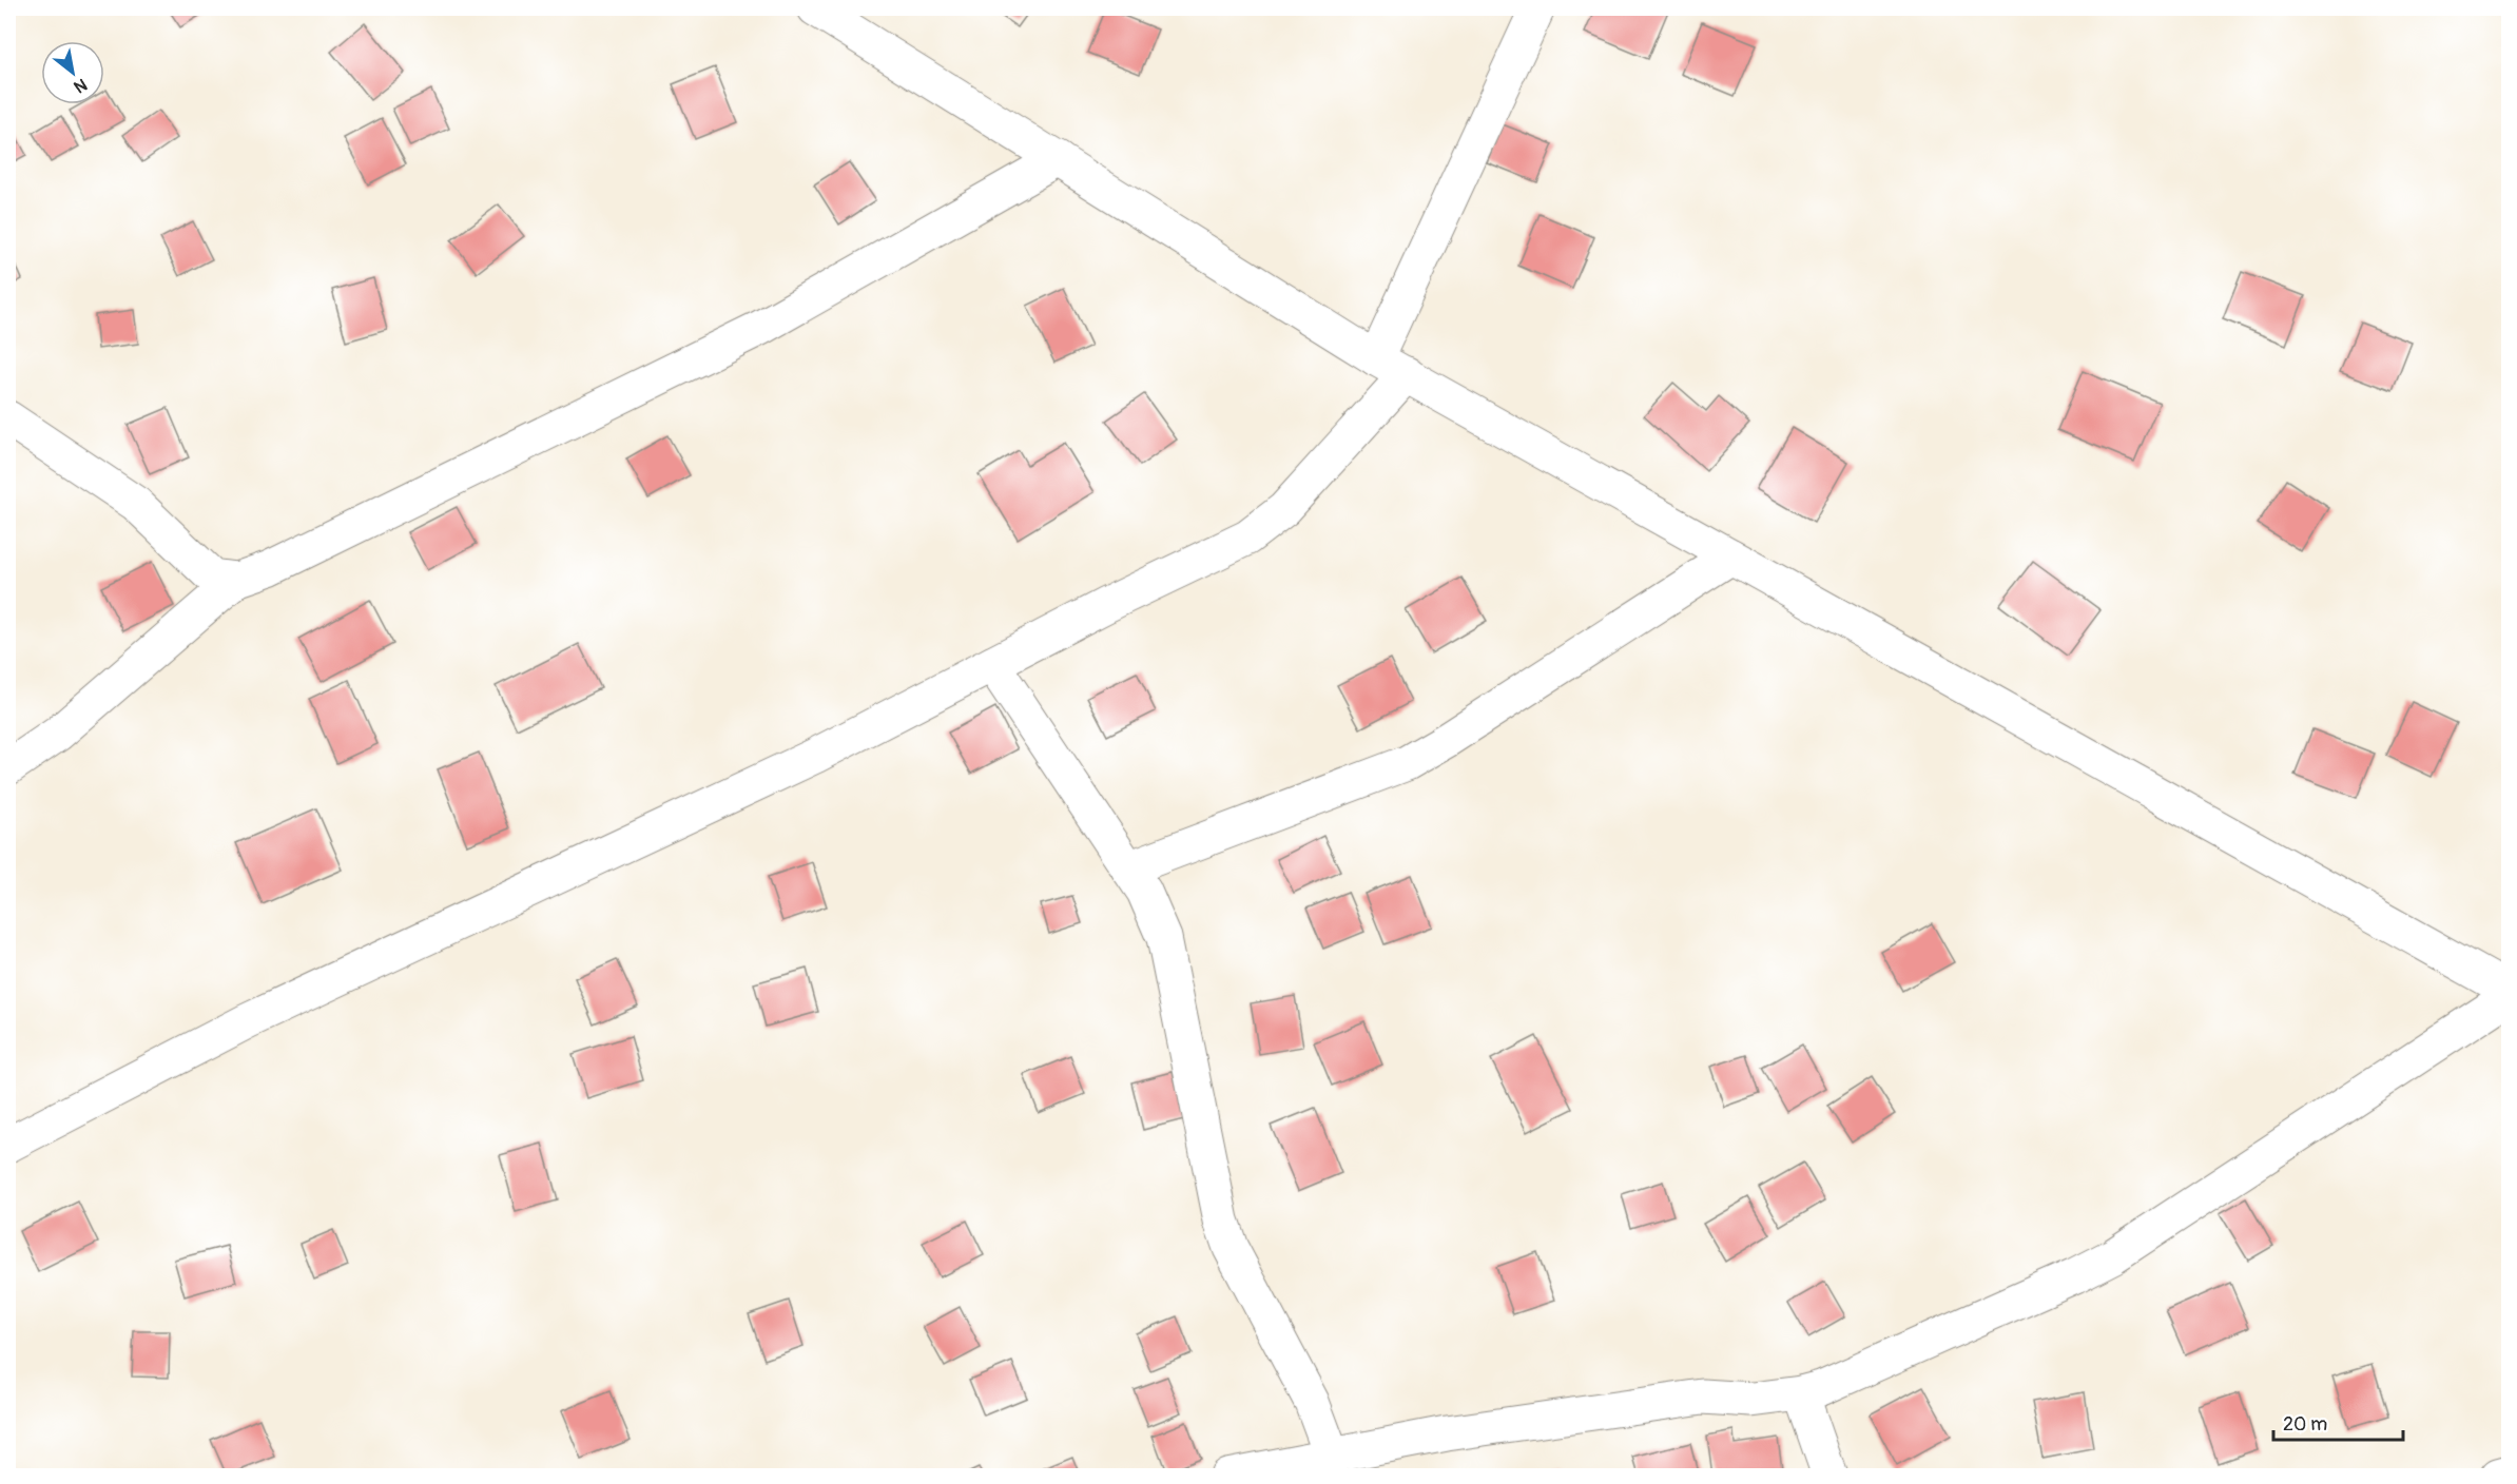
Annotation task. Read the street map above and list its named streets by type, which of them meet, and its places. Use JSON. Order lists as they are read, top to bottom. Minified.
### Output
{"scale_bar":"20 m","north":"bottom right"}
